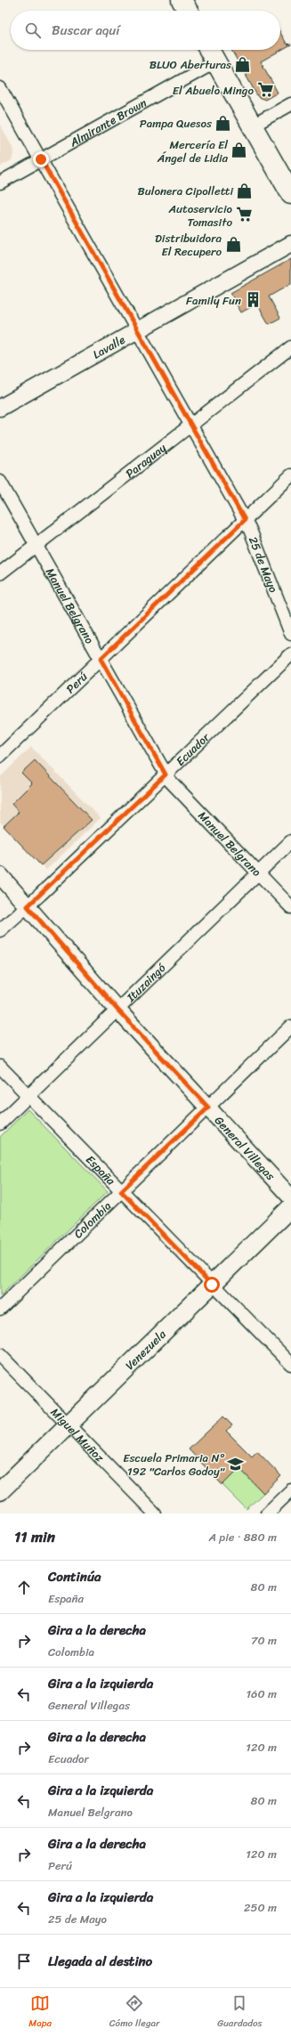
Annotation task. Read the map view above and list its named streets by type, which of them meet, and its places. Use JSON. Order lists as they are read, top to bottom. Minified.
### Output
{"streets":{"main road":["Venezuela"],"street":["Almirante Brown","Lavalle","Paraguay","25 de Mayo","Manuel Belgrano","Perú","Ecuador","Ituzaingó","General Villegas","España","Colombia","Miguel Muñoz"]},"crossings":[["Almirante Brown","25 de Mayo"],["Lavalle","25 de Mayo"],["Paraguay","25 de Mayo"],["Paraguay","Manuel Belgrano"],["25 de Mayo","Perú"],["Manuel Belgrano","Perú"],["Manuel Belgrano","Ecuador"],["Manuel Belgrano","Ituzaingó"],["Ecuador","General Villegas"],["Ituzaingó","General Villegas"],["Ituzaingó","España"],["General Villegas","Colombia"],["España","Colombia"],["España","Venezuela"],["Venezuela","Miguel Muñoz"]],"places":{"shop":["BLUO Aberturas","Pampa Quesos","Mercería El Ángel de Lidia","Bulonera Cipolletti","Distribuidora El Recupero"],"supermarket":["El Abuelo Mingo","Autoservicio Tomasito"],"building":["Family Fun"],"school or university":["Escuela Primaria N° 192 \"Carlos Godoy\""]},"page":{"search":"Buscar aquí","heading":["11 min","A pie · 880 m"],"list":[["Continúa","España","80 m"],["Gira a la derecha","Colombia","70 m"],["Gira a la izquierda","General Villegas","160 m"],["Gira a la derecha","Ecuador","120 m"],["Gira a la izquierda","Manuel Belgrano","80 m"],["Gira a la derecha","Perú","120 m"],["Gira a la izquierda","25 de Mayo","250 m"],"Llegada al destino"],"nav":["Mapa","Cómo llegar","Guardados"]}}
